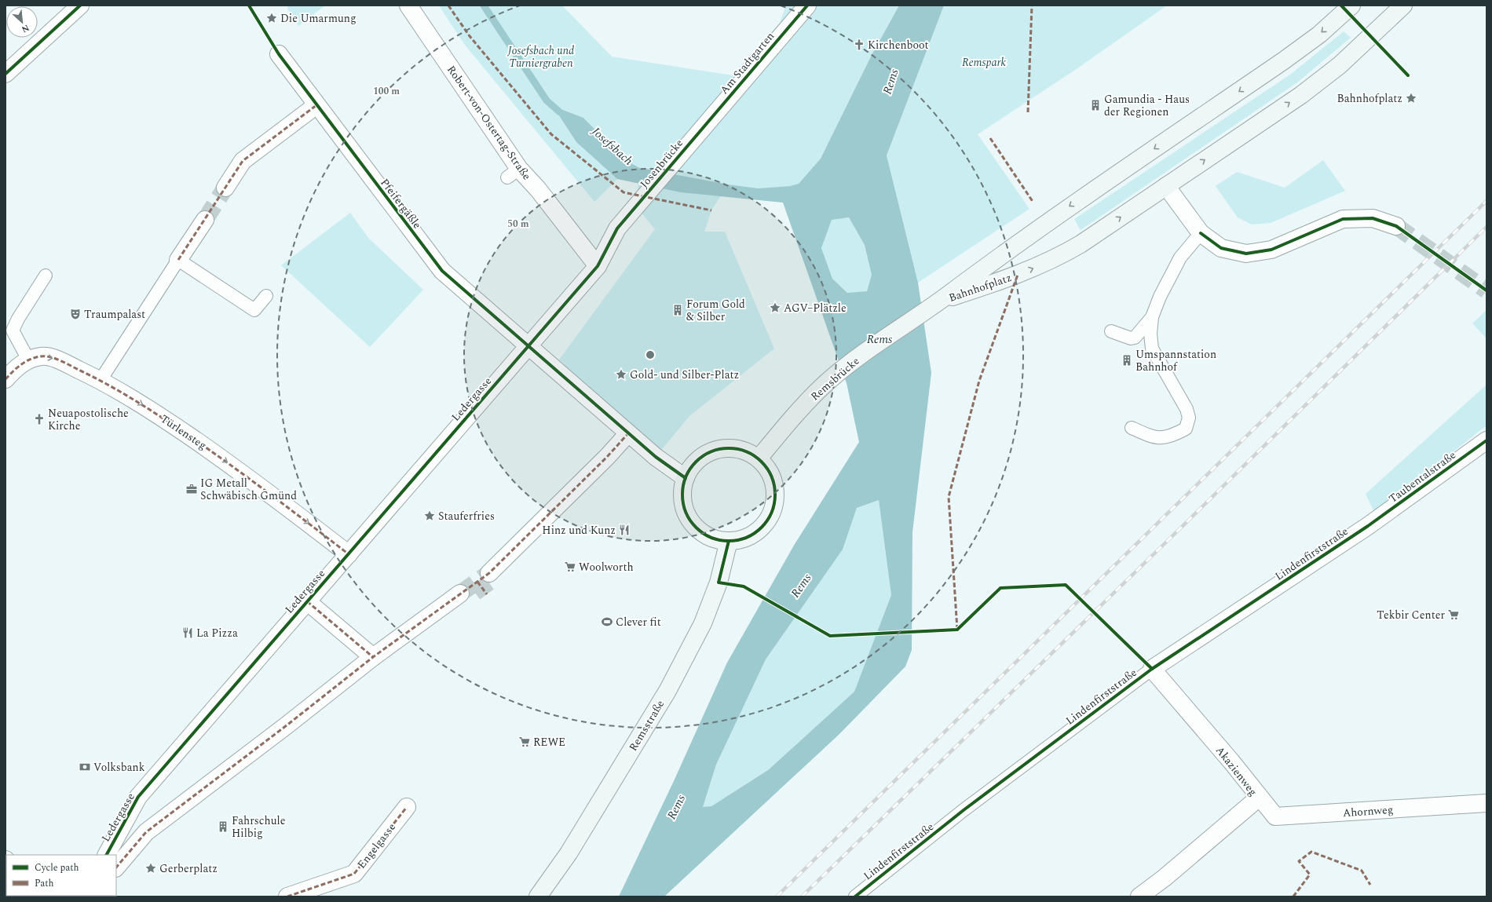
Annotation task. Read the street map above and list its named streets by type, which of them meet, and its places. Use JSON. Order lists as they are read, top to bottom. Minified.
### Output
{"streets":{"main road":["Bahnhofplatz","Remsbrücke","Remsstraße"],"street":["Am Stadtgarten","Robert-von-Ostertag-Straße","Josenbrücke","Pfeifergäßle","Ledergasse","Türlensteg","Taubentalstraße","Lindenfirststraße","Akazienweg","Ahornweg","Engelgasse"]},"crossings":[["Am Stadtgarten","Josenbrücke"],["Robert-von-Ostertag-Straße","Ledergasse"],["Josenbrücke","Ledergasse"],["Pfeifergäßle","Ledergasse"],["Bahnhofplatz","Remsbrücke"],["Remsbrücke","Remsstraße"],["Ledergasse","Türlensteg"],["Taubentalstraße","Lindenfirststraße"],["Lindenfirststraße","Akazienweg"],["Akazienweg","Ahornweg"]],"one_way":["Türlensteg"],"water":["Rems","Josefsbach"],"parks":["Josefsbach und Turniergraben","Remspark"],"places":{"place":["Die Umarmung","Bahnhofplatz","AGV–Plätzle","Gold- und Silber-Platz","Stauferfries","Gerberplatz"],"church":["Kirchenboot","Neuapostolische Kirche"],"building":["Gamundia - Haus der Regionen","Forum Gold & Silber","Umspannstation Bahnhof","Fahrschule Hilbig"],"theatre":["Traumpalast"],"office":["IG Metall Schwäbisch Gmünd"],"restaurant":["Hinz und Kunz","La Pizza"],"supermarket":["Woolworth","Tekbir Center","REWE"],"sports":["Clever fit"],"bank":["Volksbank"]},"legend":["Cycle path","Path"],"north":"bottom right","rings":["100 m","50 m"]}
